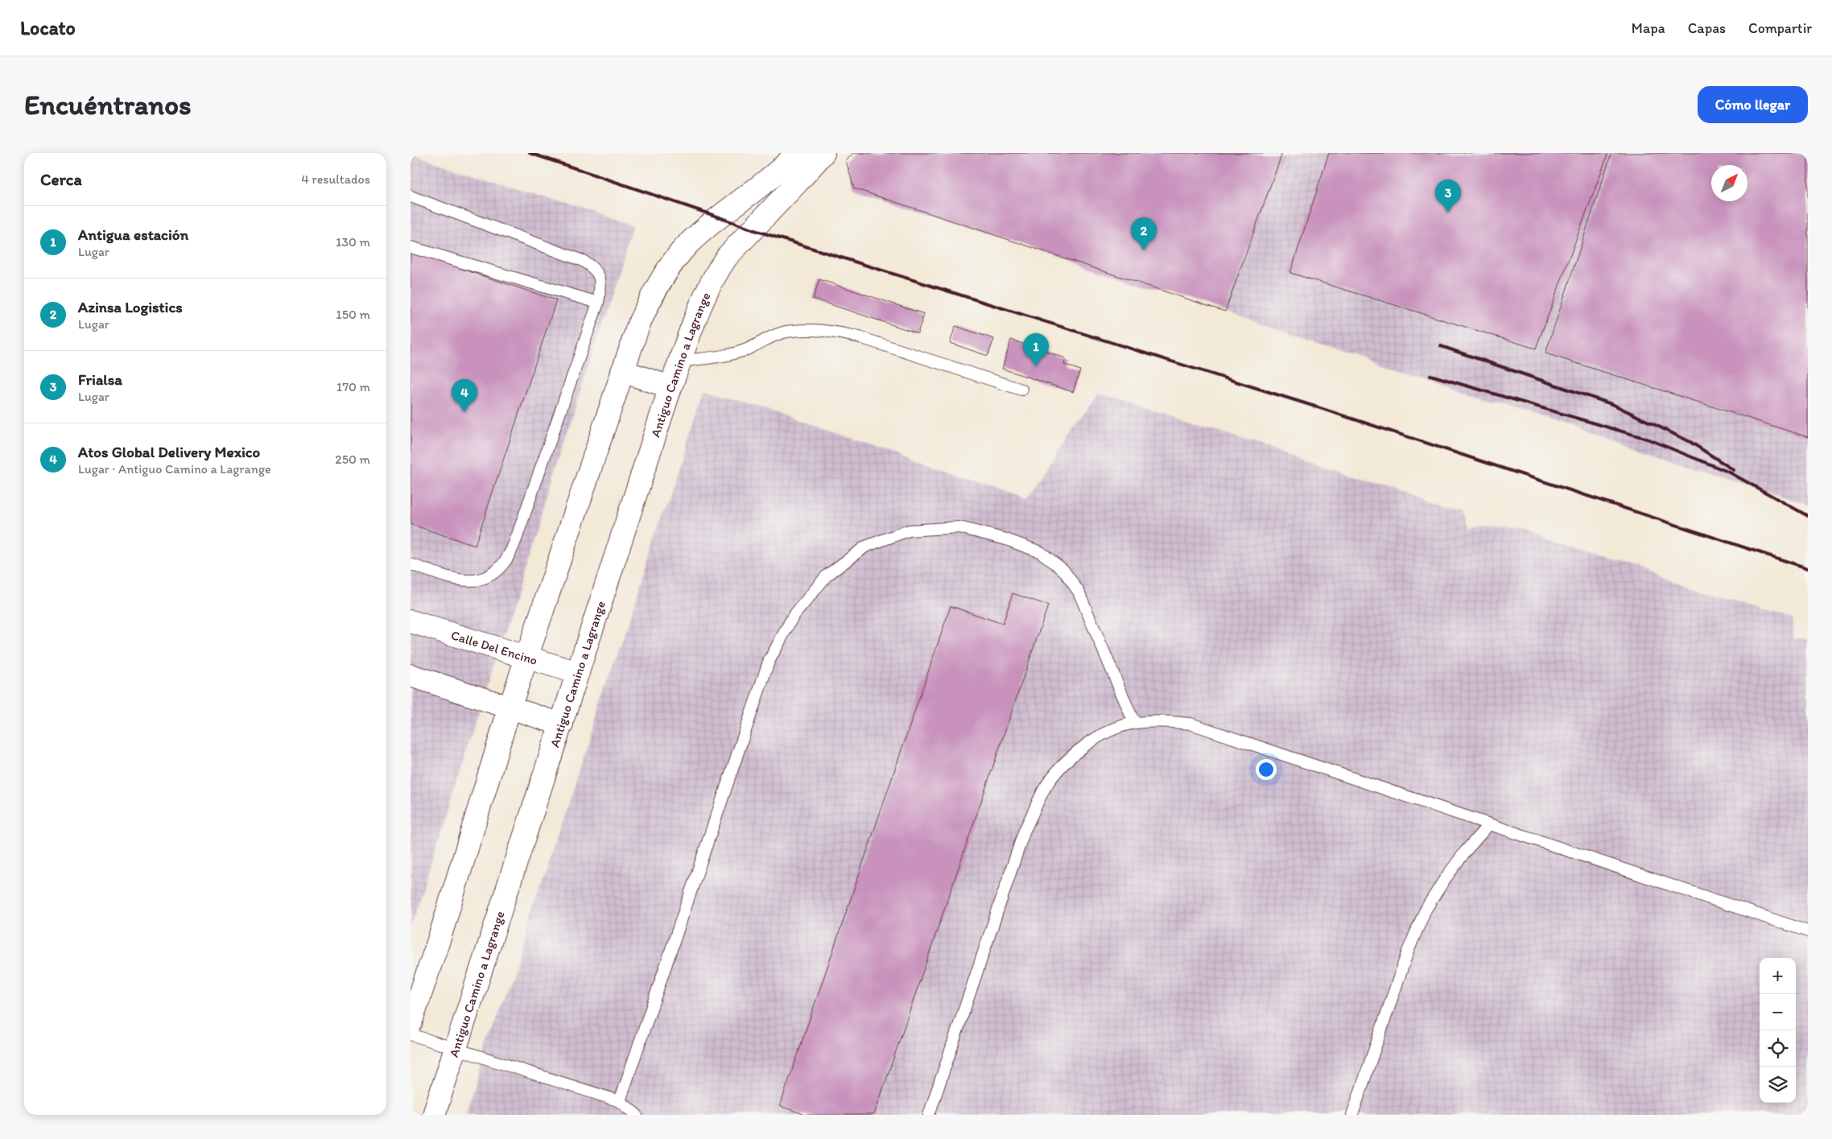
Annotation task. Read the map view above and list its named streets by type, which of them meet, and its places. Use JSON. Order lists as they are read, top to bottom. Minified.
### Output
{"streets":{"street":["Antiguo Camino a Lagrange","Calle Del Encino"]},"crossings":[["Antiguo Camino a Lagrange","Calle Del Encino"]],"north":"top right","page":{"header":"Locato","nav":["Mapa","Capas","Compartir"],"buttons":"Cómo llegar","title":"Encuéntranos","heading":["Cerca","4 resultados"],"pins":["3","2","1","4"],"list":[{"mark":"1","name":"Antigua estación","note":"Lugar","value":"130 m"},{"mark":"2","name":"Azinsa Logistics","note":"Lugar","value":"150 m"},{"mark":"3","name":"Frialsa","note":"Lugar","value":"170 m"},{"mark":"4","name":"Atos Global Delivery Mexico","note":"Lugar · Antiguo Camino a Lagrange","value":"250 m"}],"map_buttons":["+","−"]}}
